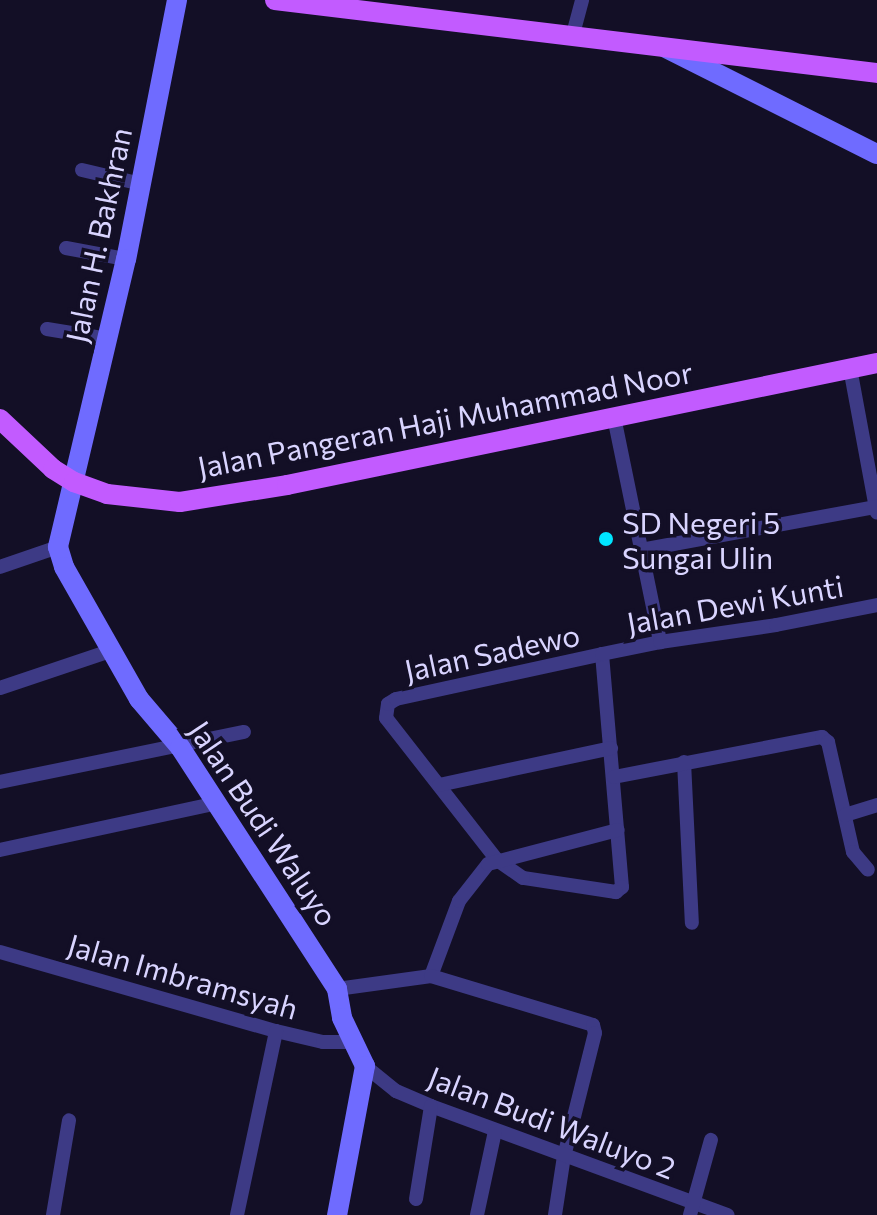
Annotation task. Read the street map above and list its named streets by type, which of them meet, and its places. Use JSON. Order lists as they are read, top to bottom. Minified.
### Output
{"streets":{"main road":["Jalan Pangeran Haji Muhammad Noor"],"street":["Jalan H. Bakhran","Jalan Dewi Kunti","Jalan Sadewo","Jalan Budi Waluyo","Jalan Imbramsyah","Jalan Budi Waluyo 2"]},"crossings":[["Jalan H. Bakhran","Jalan Pangeran Haji Muhammad Noor"],["Jalan Dewi Kunti","Jalan Sadewo"],["Jalan Budi Waluyo","Jalan Imbramsyah"],["Jalan Budi Waluyo","Jalan Budi Waluyo 2"]],"places":["SD Negeri 5 Sungai Ulin"]}
